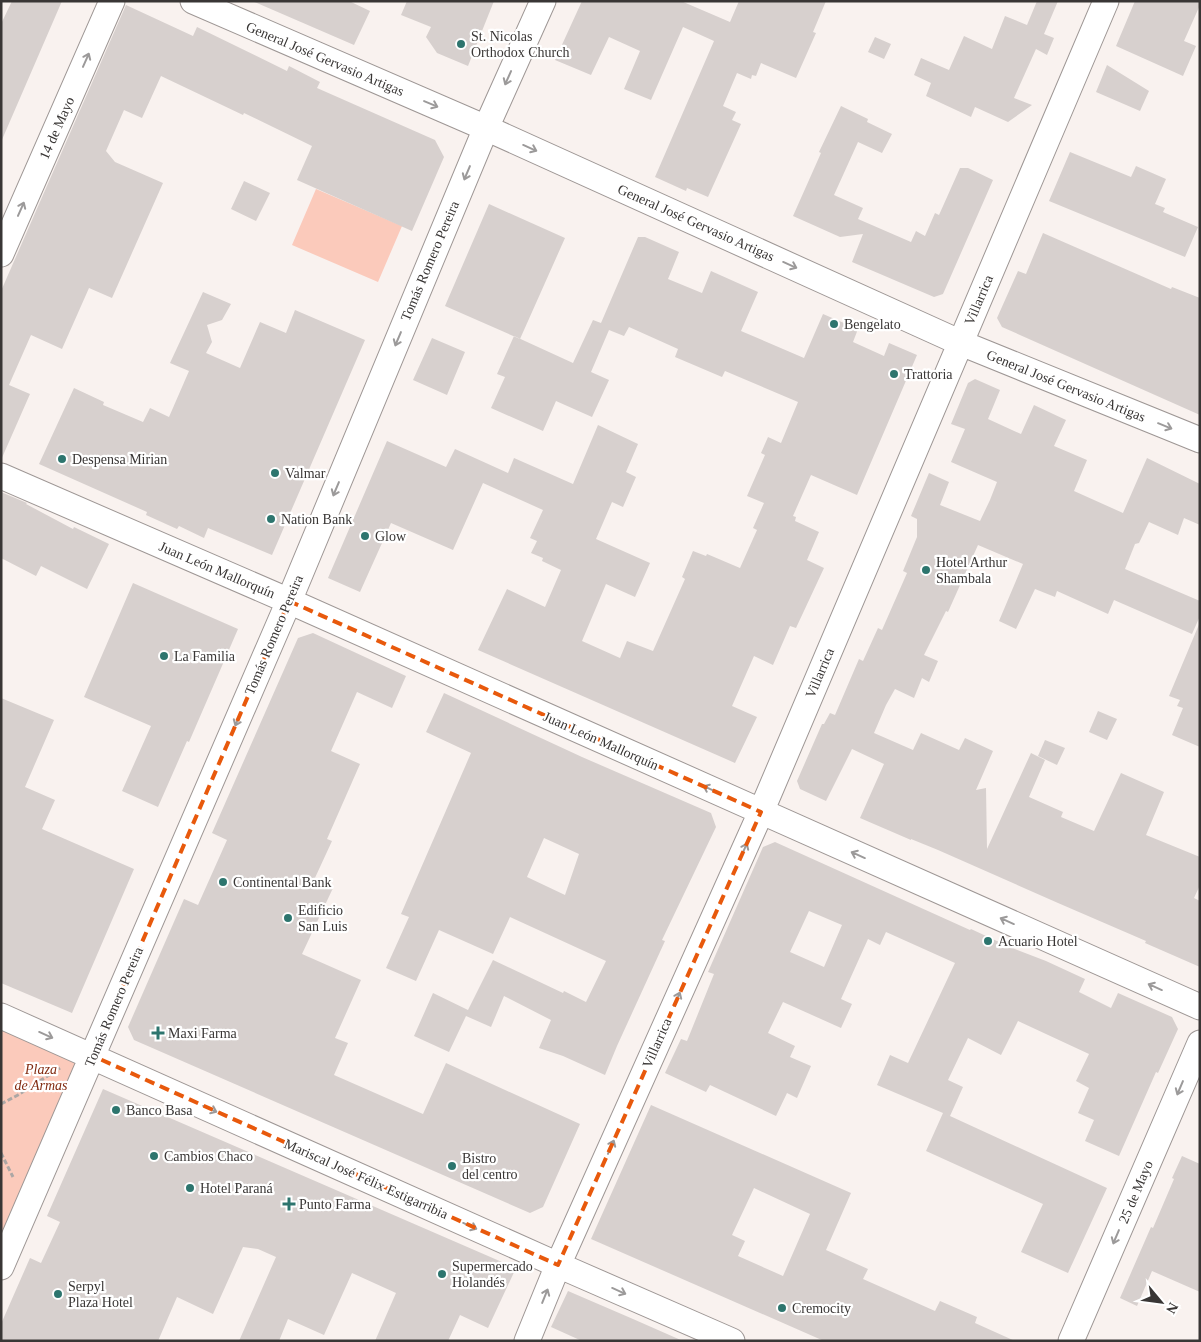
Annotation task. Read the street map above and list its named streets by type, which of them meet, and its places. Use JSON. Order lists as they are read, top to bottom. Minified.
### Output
{"streets":{"street":["General José Gervasio Artigas","14 de Mayo","Tomás Romero Pereira","Villarrica","Juan León Mallorquín","Mariscal José Félix Estigarribia","25 de Mayo"]},"crossings":[["General José Gervasio Artigas","Tomás Romero Pereira"],["General José Gervasio Artigas","Villarrica"],["Tomás Romero Pereira","Juan León Mallorquín"],["Tomás Romero Pereira","Mariscal José Félix Estigarribia"],["Villarrica","Juan León Mallorquín"],["Villarrica","Mariscal José Félix Estigarribia"]],"one_way":["General José Gervasio Artigas","14 de Mayo","Tomás Romero Pereira","Villarrica","Juan León Mallorquín","Mariscal José Félix Estigarribia","25 de Mayo"],"parks":["Plaza de Armas"],"places":{"other":["St. Nicolas Orthodox Church","Bengelato","Trattoria","Despensa Mirian","Valmar","Nation Bank","Glow","Hotel Arthur Shambala","La Familia","Continental Bank","Edificio San Luis","Acuario Hotel","Banco Basa","Cambios Chaco","Bistro del centro","Hotel Paraná","Supermercado Holandés","Serpyl Plaza Hotel","Cremocity"],"health":["Maxi Farma","Punto Farma"]},"north":"bottom right"}
